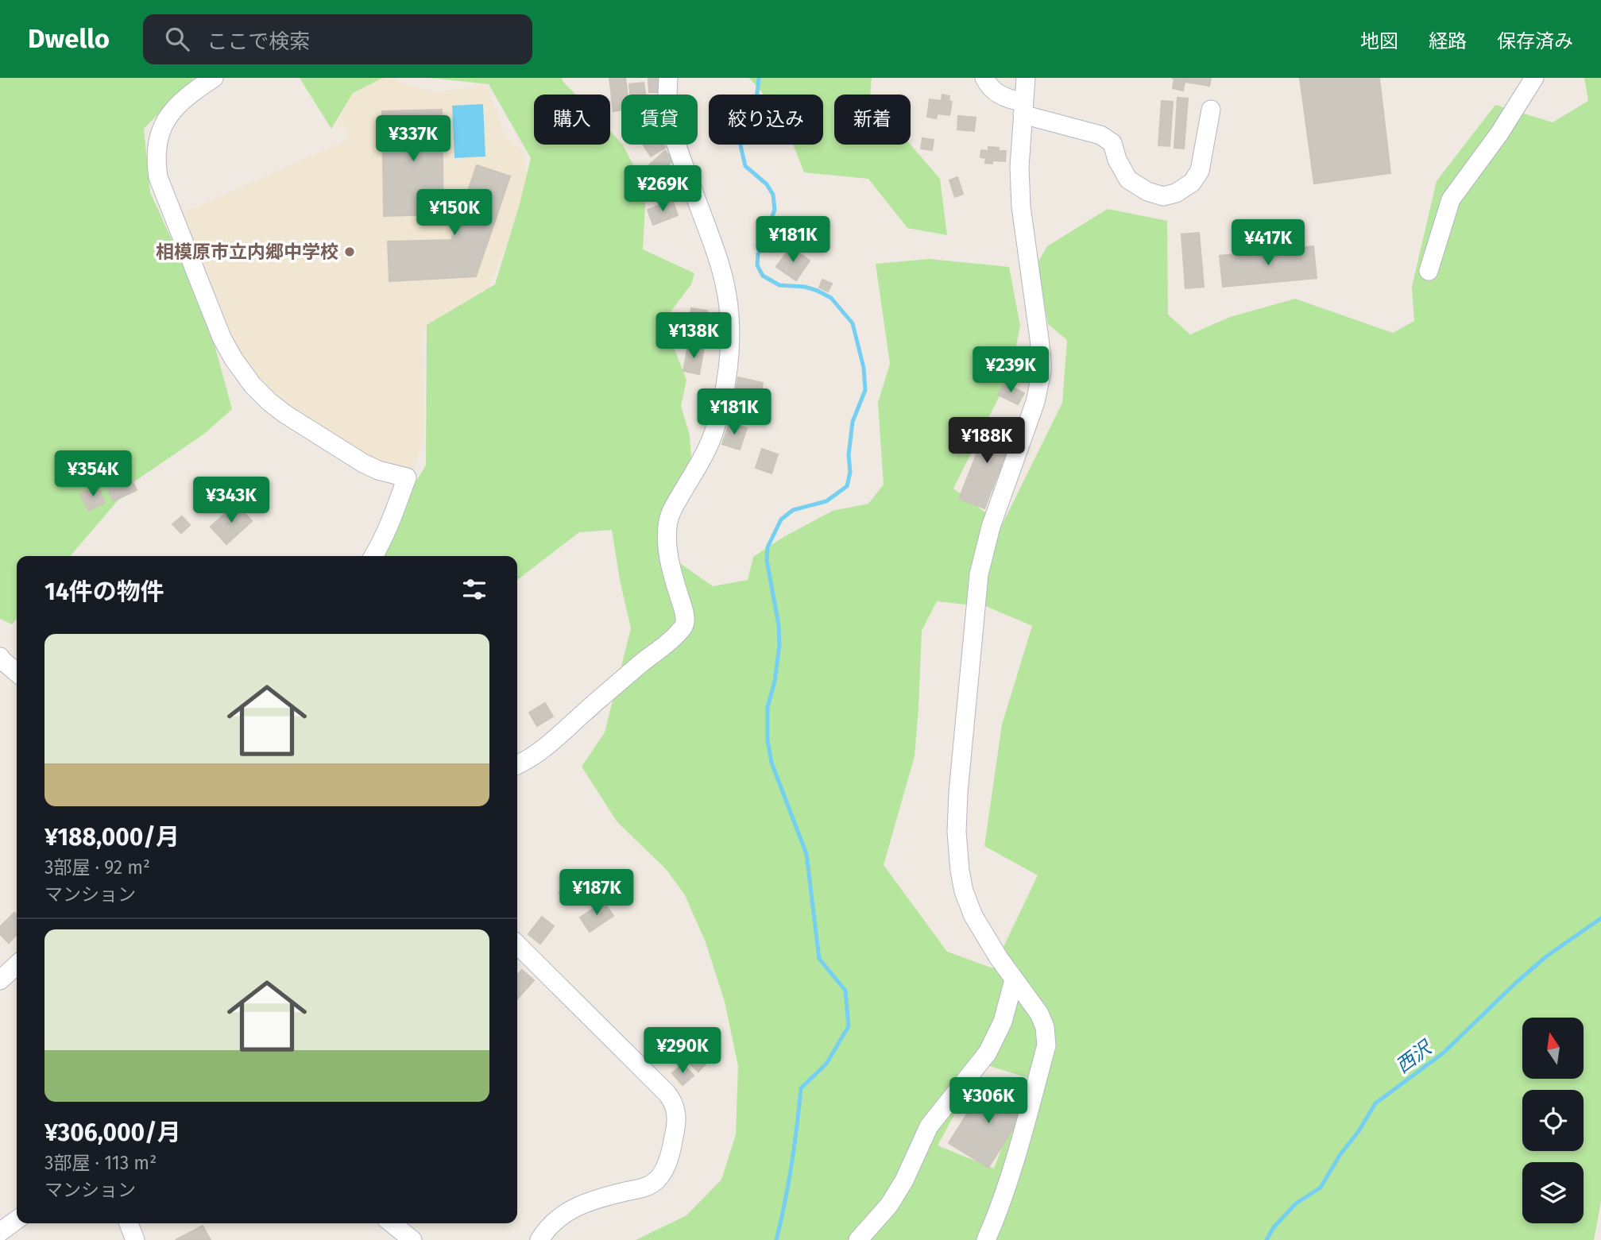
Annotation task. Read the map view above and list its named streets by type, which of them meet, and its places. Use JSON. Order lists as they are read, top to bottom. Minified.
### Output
{"water":["西沢"],"places":["相模原市立内郷中学校"],"north":"top","page":{"header":"Dwello","search":"ここで検索","nav":["地図","経路","保存済み"],"chip":["購入","賃貸","絞り込み","新着"],"price":["¥337K","¥269K","¥150K","¥181K","¥417K","¥138K","¥239K","¥181K","¥188K","¥354K","¥343K","¥187K","¥290K","¥306K"],"heading":"14件の物件","list":[{"name":"¥188,000/月","note":"3部屋 · 92 m² · マンション"},{"name":"¥306,000/月","note":"3部屋 · 113 m² · マンション"}]}}
